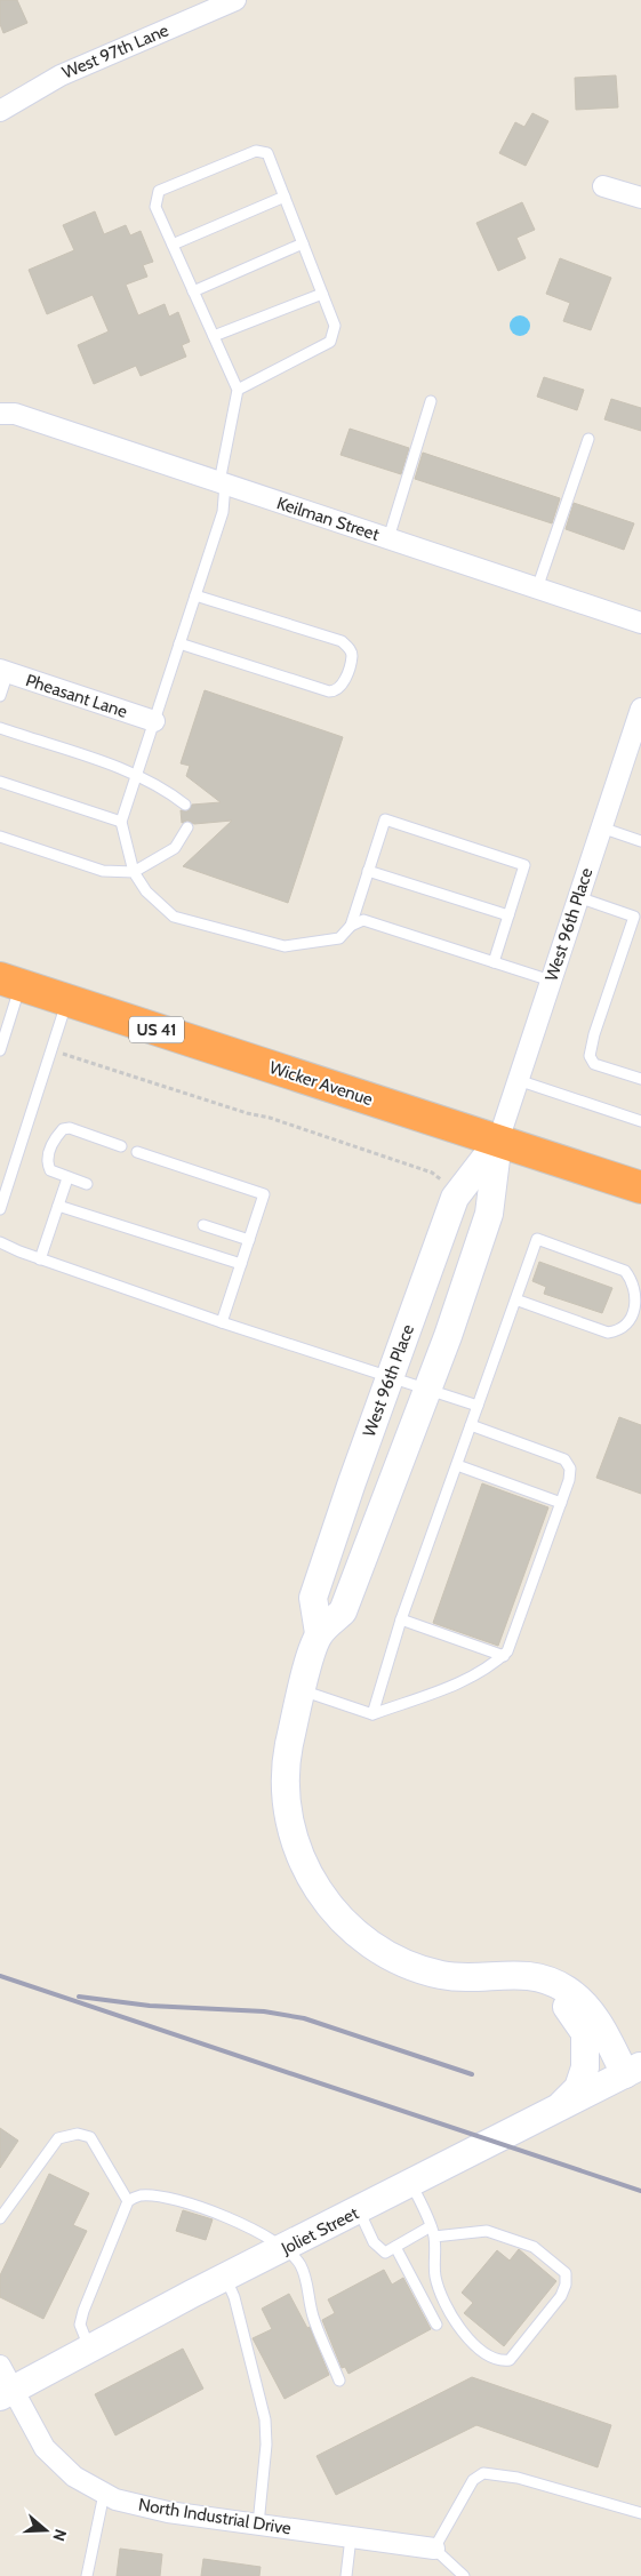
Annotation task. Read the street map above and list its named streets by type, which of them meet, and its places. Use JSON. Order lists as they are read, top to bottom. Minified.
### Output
{"streets":{"highway":["US 41","Wicker Avenue"],"street":["West 97th Lane","Keilman Street","Pheasant Lane","West 96th Place","Joliet Street","North Industrial Drive"]},"crossings":[["West 96th Place","Wicker Avenue"],["West 96th Place","Joliet Street"],["Joliet Street","North Industrial Drive"]],"north":"right"}
